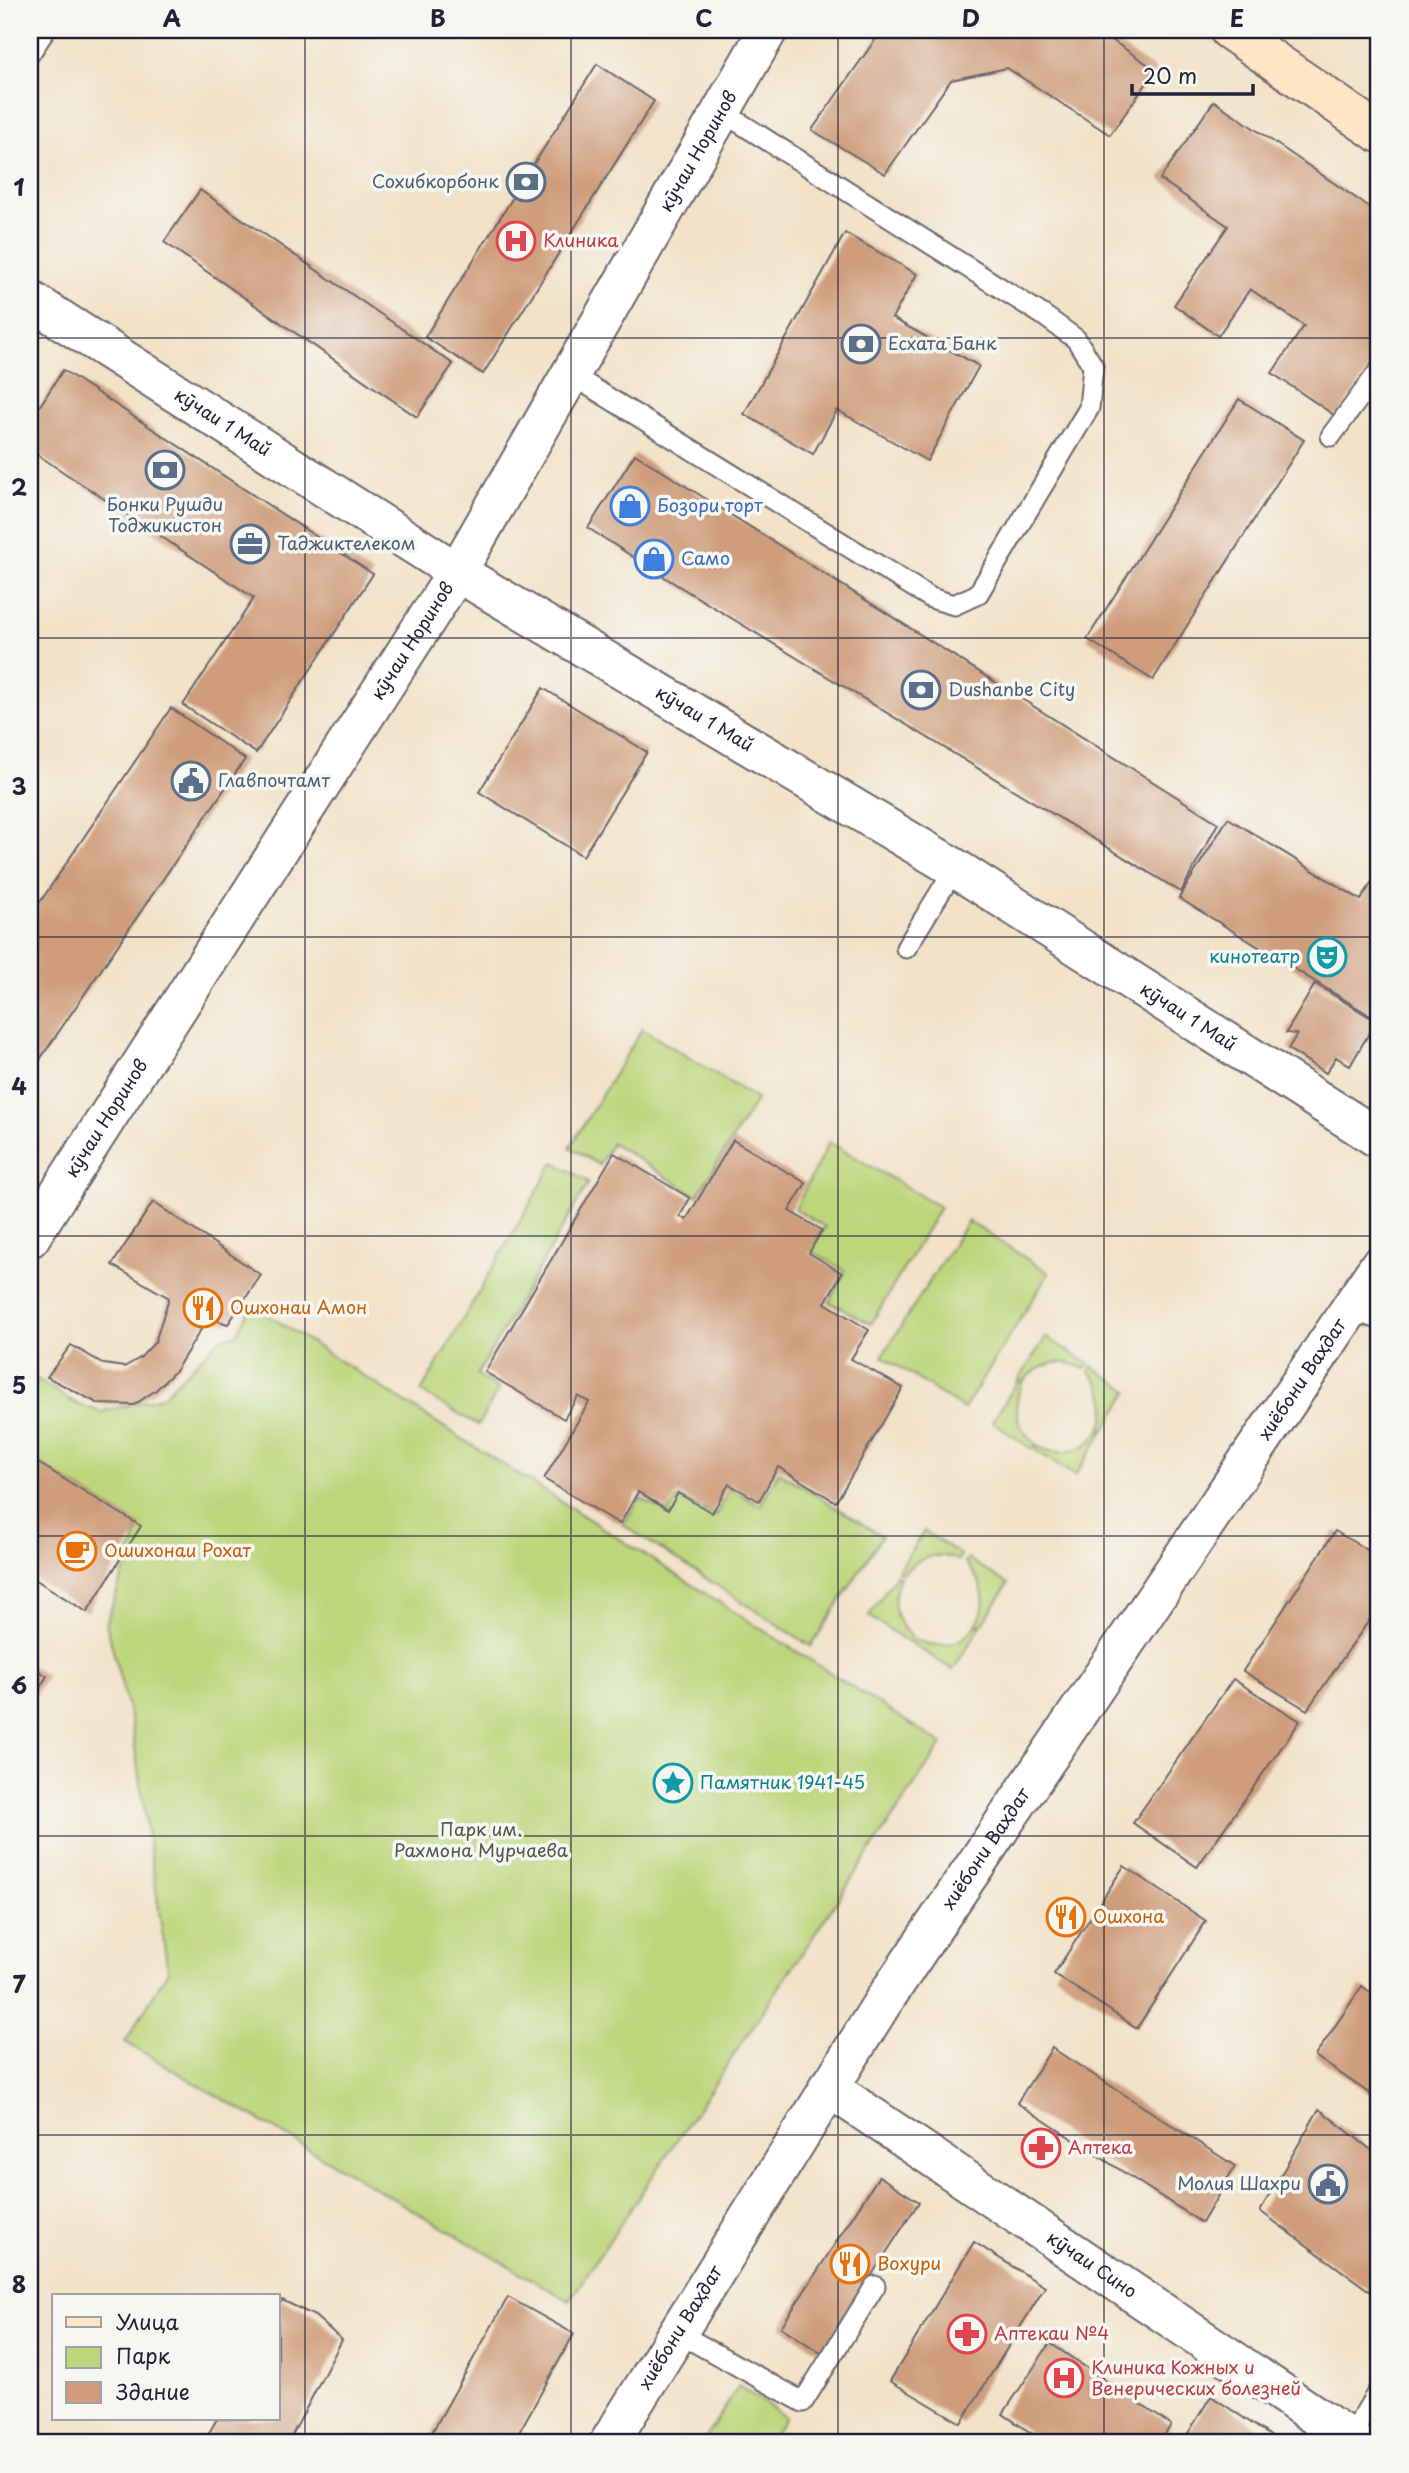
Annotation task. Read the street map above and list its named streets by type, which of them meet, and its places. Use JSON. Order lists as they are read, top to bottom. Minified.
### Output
{"streets":{"street":["кӯчаи Норинов","кӯчаи 1 Май","хиёбони Ваҳдат","кӯчаи Сино"]},"crossings":[["кӯчаи Норинов","кӯчаи 1 Май"],["хиёбони Ваҳдат","кӯчаи Сино"]],"parks":["Парк им. Рахмона Мурчаева"],"places":{"bank":["Сохибкорбонк","Есхата Банк","Бонки Рушди Тоджикистон","Dushanbe City"],"hospital":["Клиника","Клиника Кожных и Венерических болезней"],"shop":["Бозори торт","Само"],"office":["Таджиктелеком"],"public building":["Главпочтамт","Молия Шахри"],"theatre":["кинотеатр"],"restaurant":["Ошхонаи Амон","Ошхона","Вохури"],"cafe":["Ошихонаи Рохат"],"place":["Памятник 1941-45"],"pharmacy":["Аптека","Аптекаи №4"]},"legend":["Улица","Парк","Здание"],"scale_bar":"20 m","grid":{"columns":["A","B","C","D","E"],"rows":["1","2","3","4","5","6","7","8"]}}
